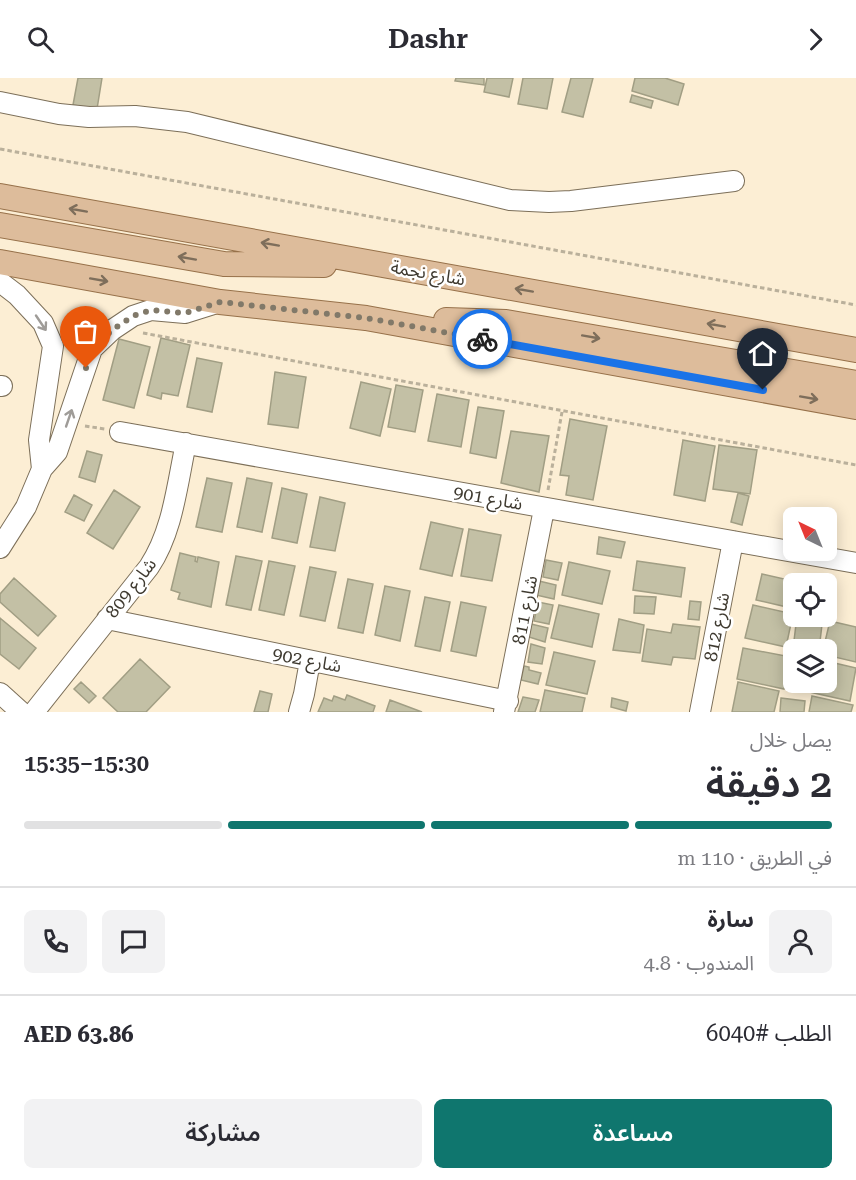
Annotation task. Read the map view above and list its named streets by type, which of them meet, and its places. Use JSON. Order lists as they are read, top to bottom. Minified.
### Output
{"streets":{"main road":["شارع نجمة"],"street":["شارع 901","شارع 809","شارع 811","شارع 812","شارع 902"]},"crossings":[["شارع 901","شارع 809"],["شارع 901","شارع 811"],["شارع 901","شارع 812"],["شارع 809","شارع 902"],["شارع 811","شارع 902"]],"north":"top left","page":{"header":"Dashr","heading":["2 دقيقة","يصل خلال","15:30–15:35"],"panel":["سارة","المندوب · 4.8","الطلب #6040","AED 63.86"],"bar":"في الطريق · 110 m","buttons":["مساعدة","مشاركة"]}}
